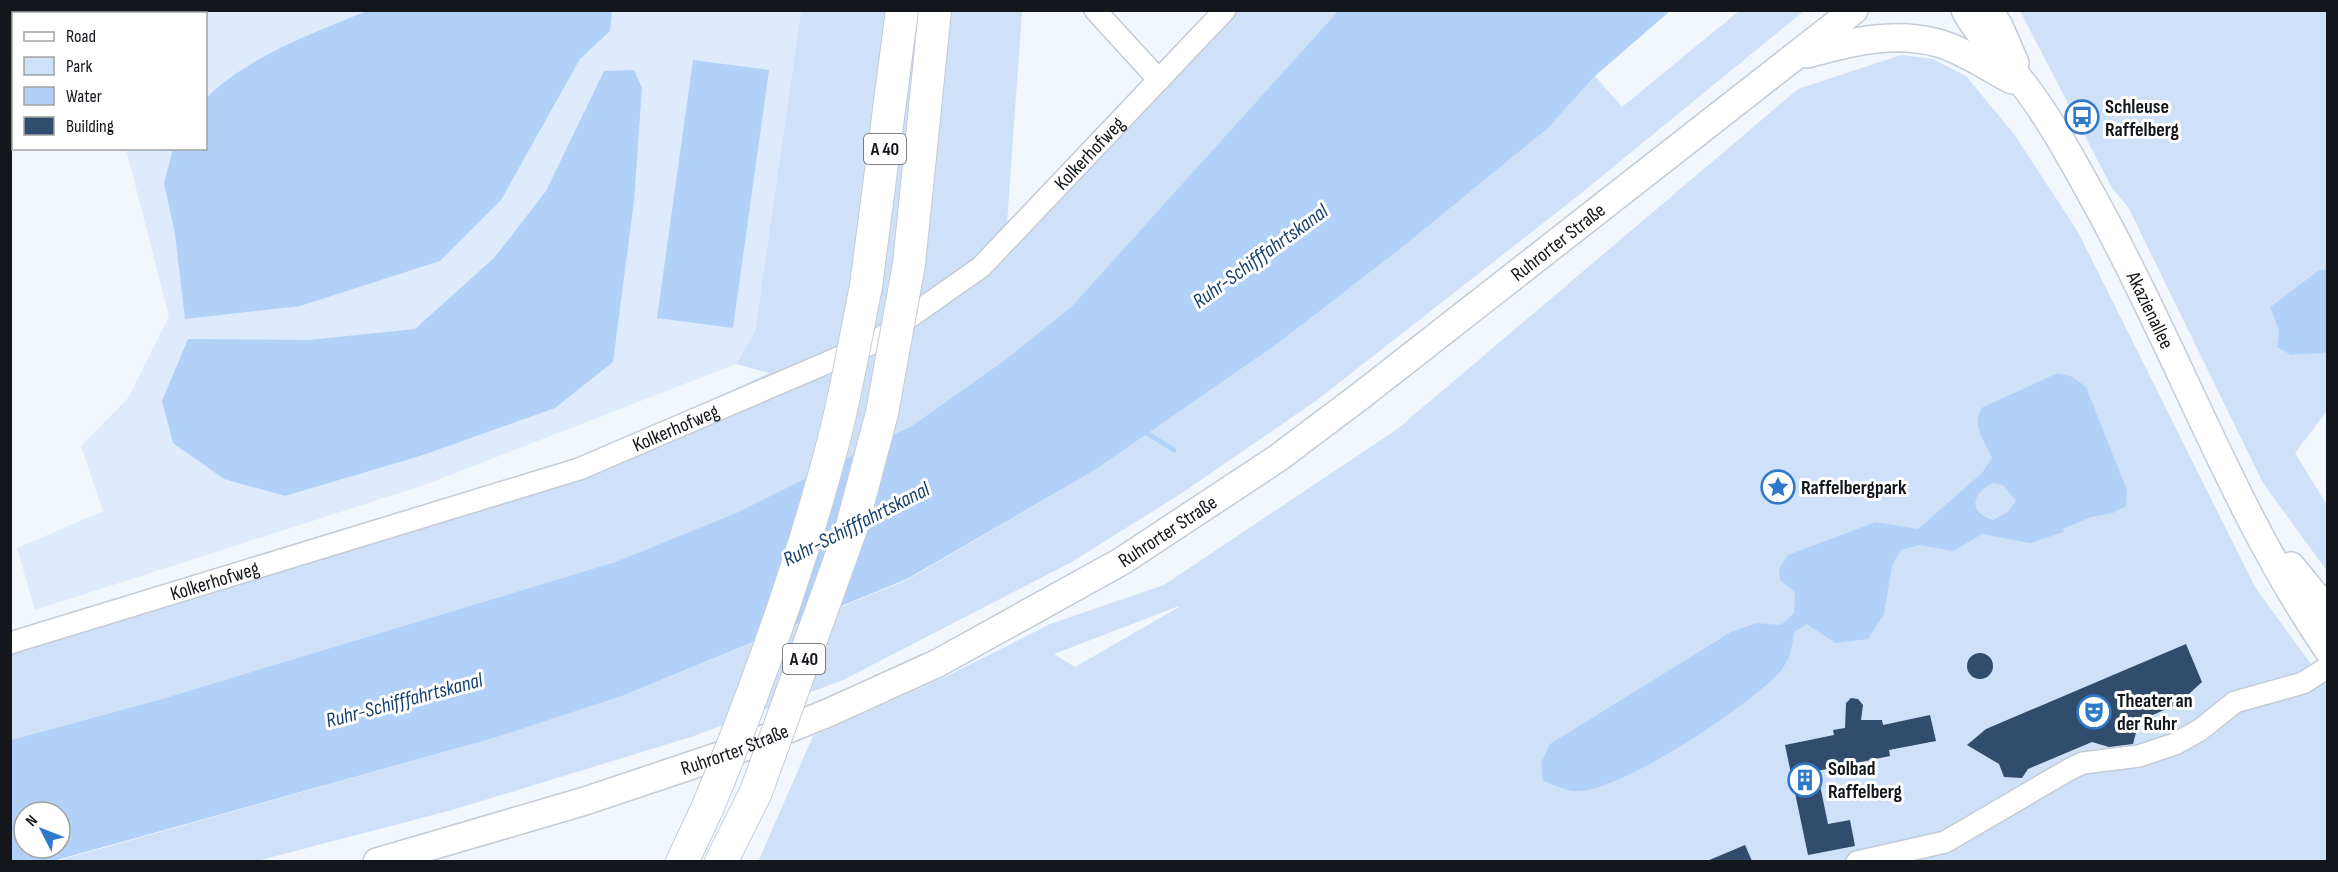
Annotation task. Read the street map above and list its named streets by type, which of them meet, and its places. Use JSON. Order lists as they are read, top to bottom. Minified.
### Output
{"streets":{"highway":["A 40"],"main road":["Ruhrorter Straße","Akazienallee"],"street":["Kolkerhofweg"]},"water":["Ruhr-Schifffahrtskanal"],"places":{"bus stop":["Schleuse Raffelberg"],"place":["Raffelbergpark"],"theatre":["Theater an der Ruhr"],"building":["Solbad Raffelberg"]},"legend":["Road","Park","Water","Building"],"north":"top left"}
